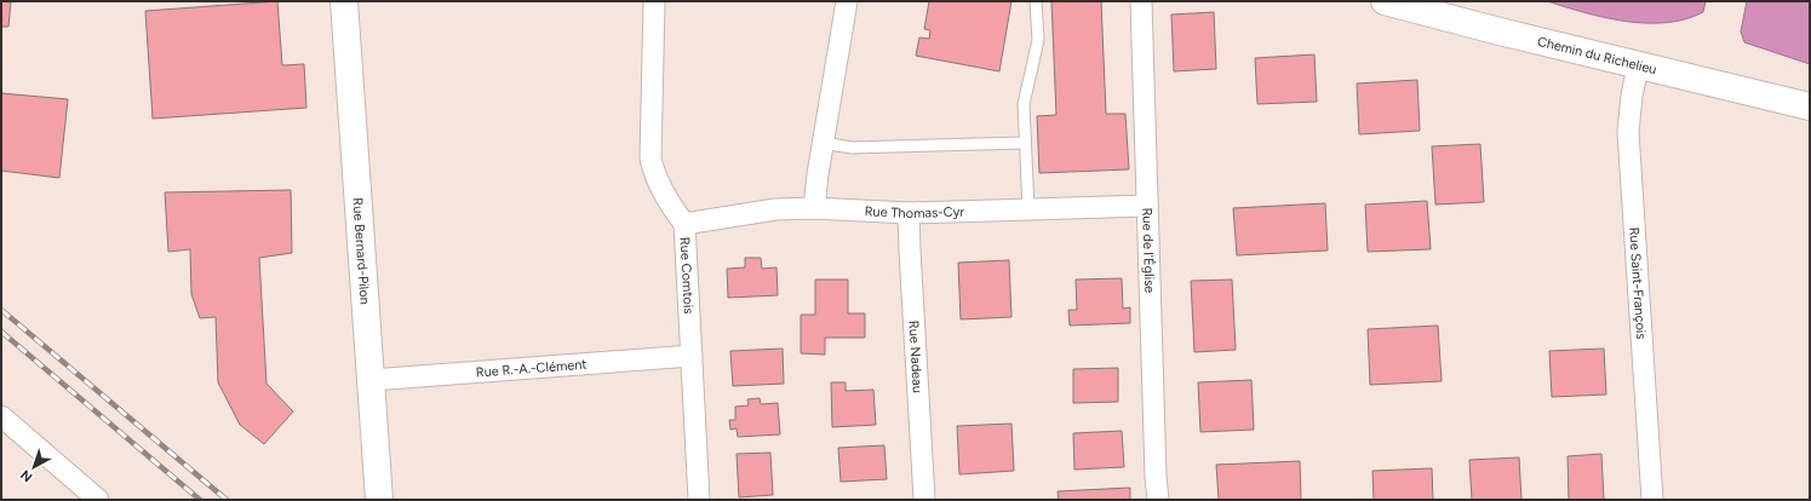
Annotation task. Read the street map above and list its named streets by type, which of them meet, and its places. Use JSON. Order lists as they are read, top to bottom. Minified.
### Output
{"streets":{"street":["Chemin du Richelieu","Rue Thomas-Cyr","Rue Bernard-Pilon","Rue de l'Église","Rue Comtois","Rue Saint-François","Rue Nadeau","Rue R.-A.-Clément"]},"crossings":[["Chemin du Richelieu","Rue Saint-François"],["Rue Thomas-Cyr","Rue de l'Église"],["Rue Thomas-Cyr","Rue Comtois"],["Rue Thomas-Cyr","Rue Nadeau"],["Rue Bernard-Pilon","Rue R.-A.-Clément"],["Rue Comtois","Rue R.-A.-Clément"]],"north":"bottom left"}
